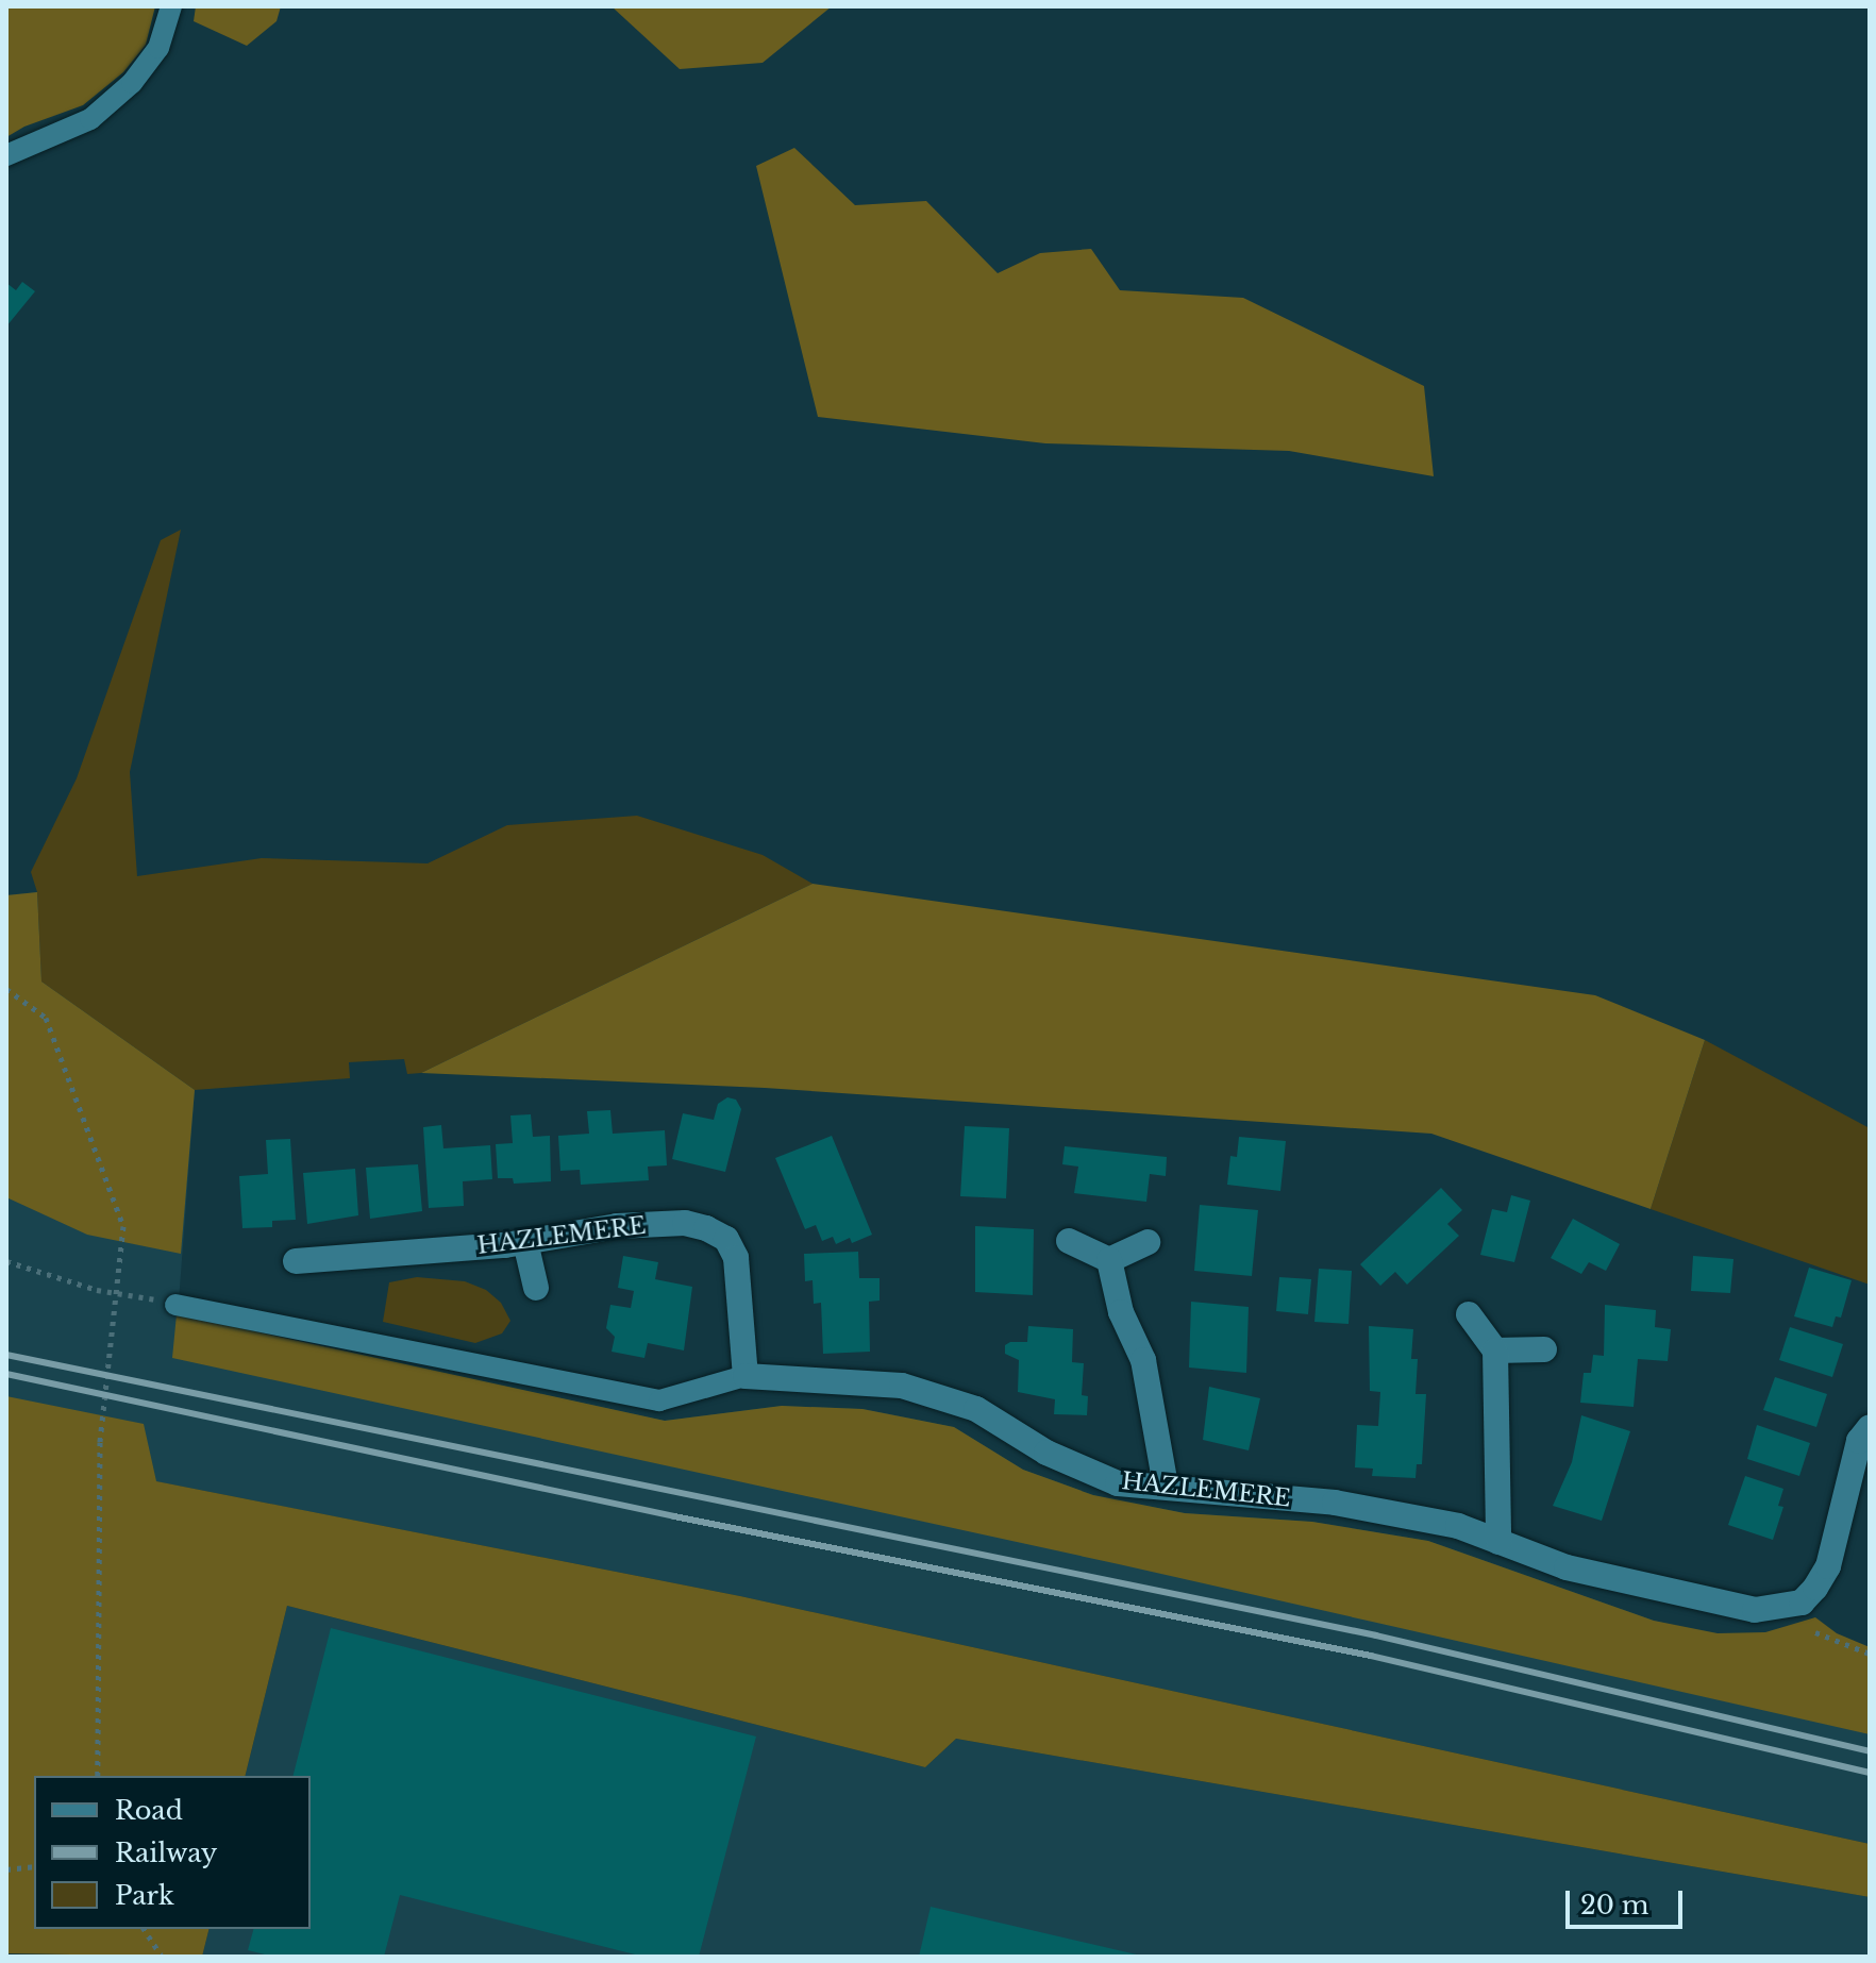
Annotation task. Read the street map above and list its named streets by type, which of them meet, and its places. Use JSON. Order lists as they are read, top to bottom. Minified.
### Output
{"streets":{"street":["HAZLEMERE"]},"legend":["Road","Railway","Park"],"scale_bar":"20 m"}
